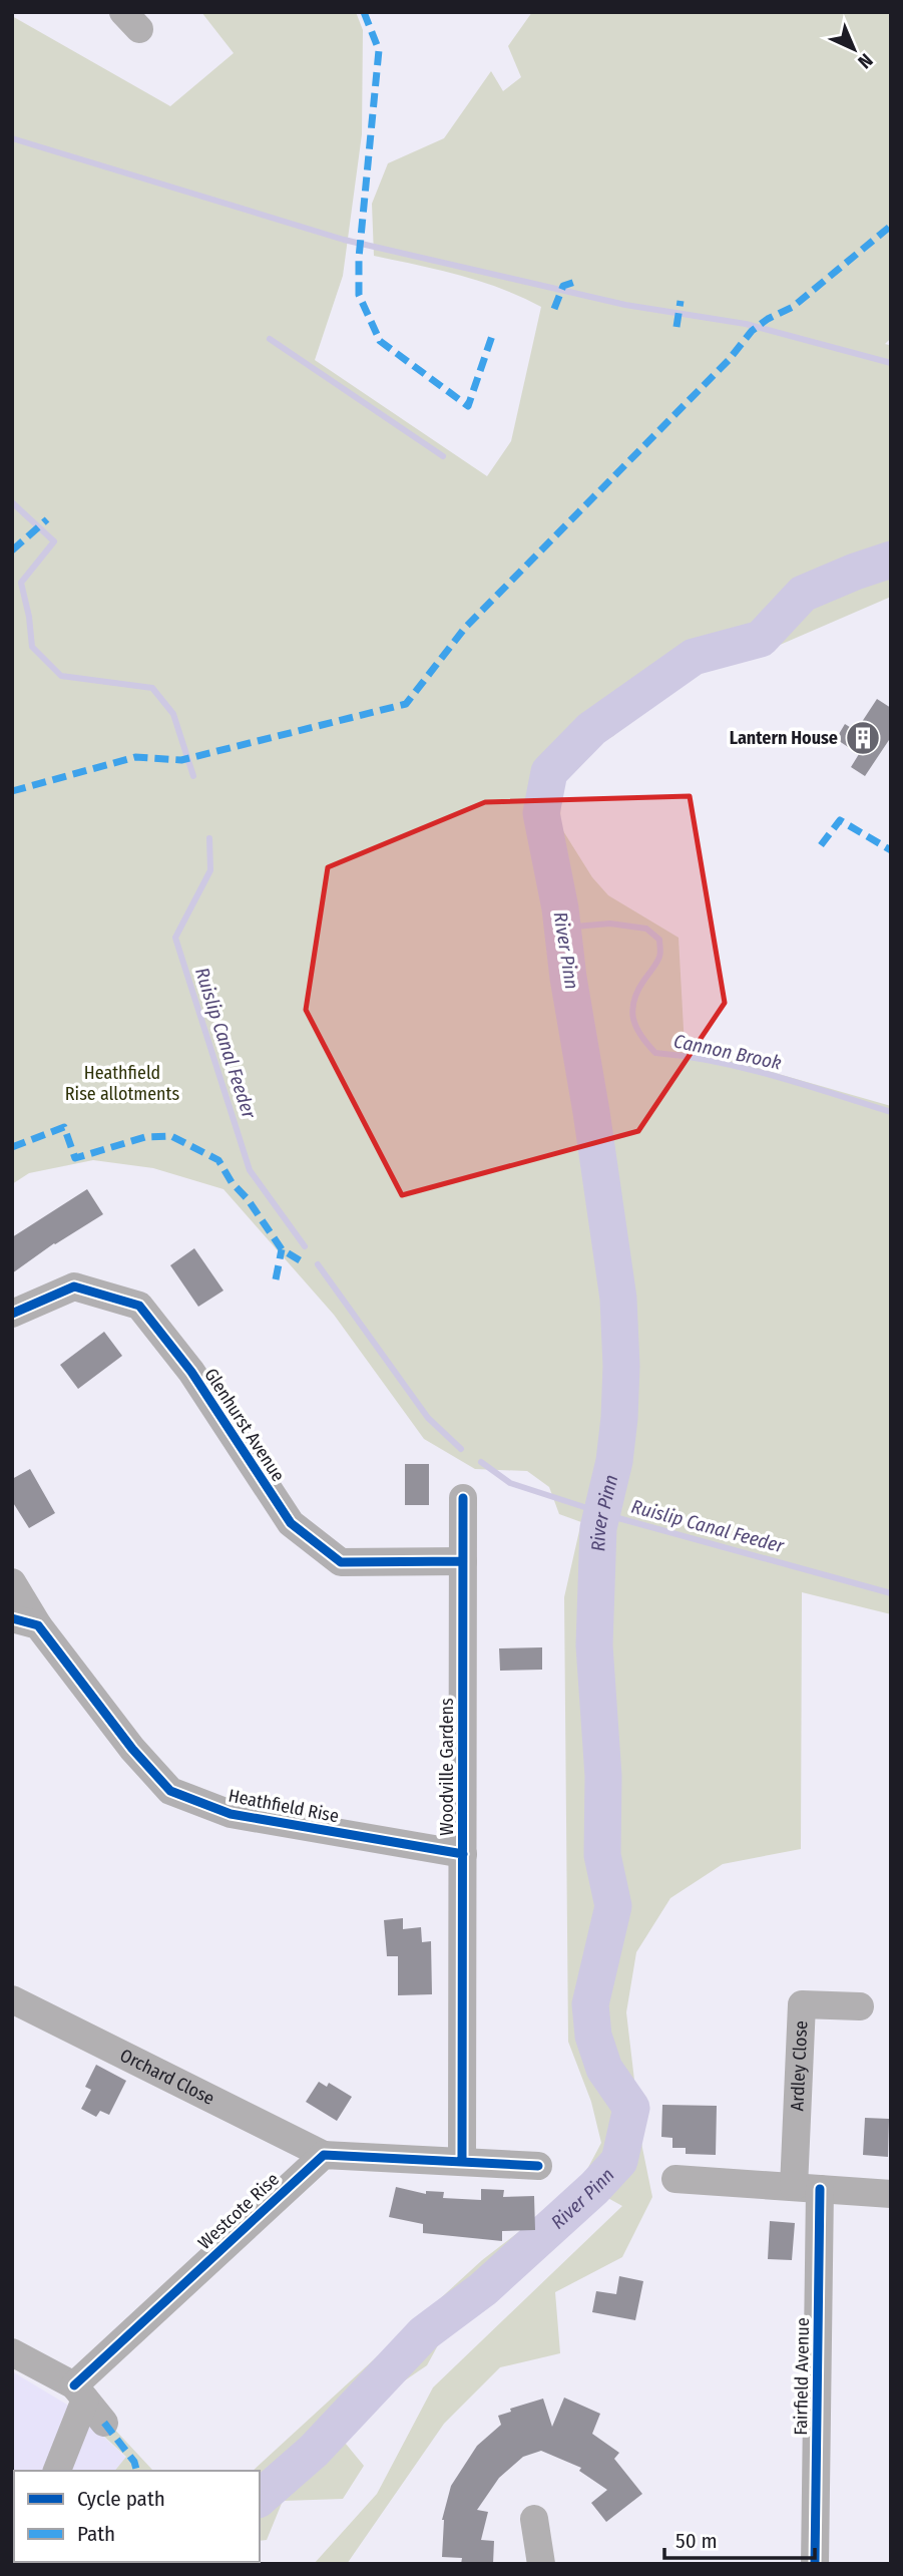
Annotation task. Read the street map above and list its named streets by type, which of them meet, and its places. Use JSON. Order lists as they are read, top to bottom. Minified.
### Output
{"streets":{"street":["Glenhurst Avenue","Woodville Gardens","Heathfield Rise","Ardley Close","Orchard Close","Westcote Rise","Fairfield Avenue"]},"crossings":[["Glenhurst Avenue","Woodville Gardens"],["Woodville Gardens","Heathfield Rise"],["Ardley Close","Fairfield Avenue"],["Orchard Close","Westcote Rise"]],"water":["River Pinn","Ruislip Canal Feeder","Cannon Brook"],"parks":["Heathfield Rise allotments"],"places":{"building":["Lantern House"]},"legend":["Cycle path","Path"],"scale_bar":"50 m","north":"bottom right"}
